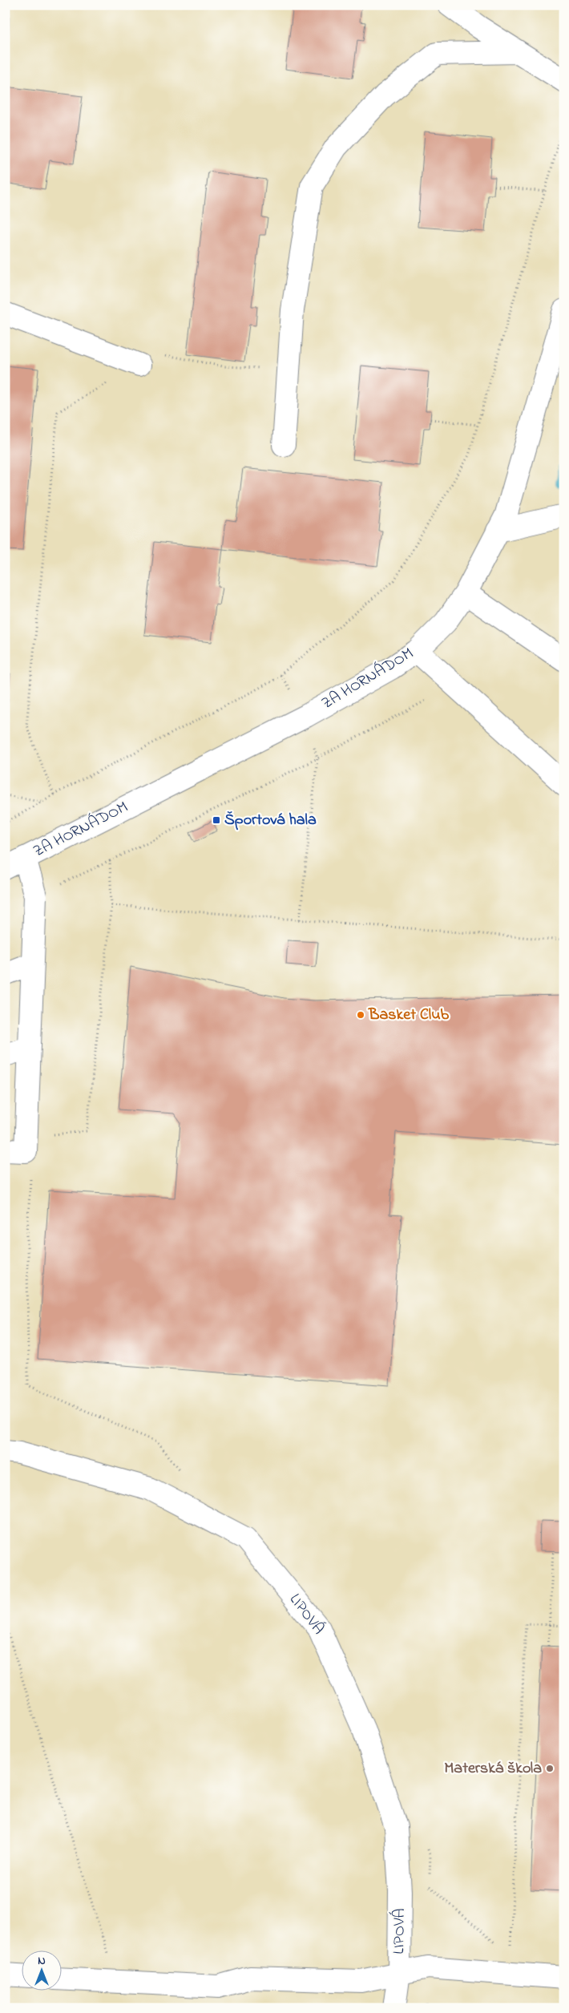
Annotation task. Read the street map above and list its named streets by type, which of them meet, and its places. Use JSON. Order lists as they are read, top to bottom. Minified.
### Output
{"streets":{"street":["ZA HORNÁDOM","LIPOVÁ"]},"places":{"transit":["Športová hala"],"other":["Basket Club","Materská škola"]},"north":"top"}
